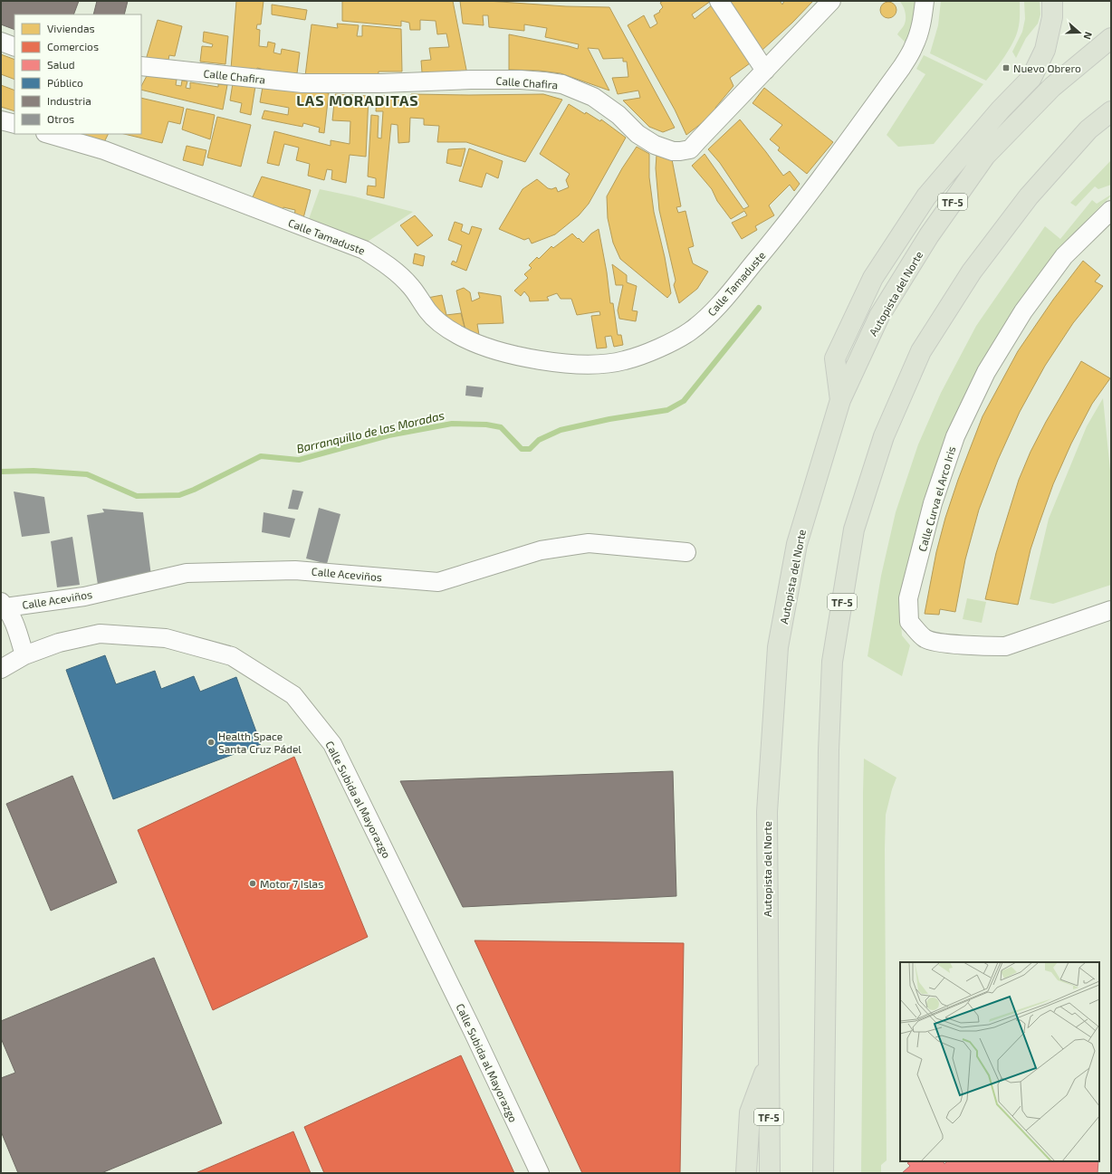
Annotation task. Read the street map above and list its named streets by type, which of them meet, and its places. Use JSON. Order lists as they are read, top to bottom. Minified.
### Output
{"streets":{"highway":["TF-5","Autopista del Norte"],"street":["Calle Chafira","Calle Tamaduste","Calle Curva el Arco Iris","Calle Aceviños","Calle Subida al Mayorazgo"]},"districts":["LAS MORADITAS"],"water":["Barranquillo de las Moradas"],"places":{"transit":["Nuevo Obrero"],"other":["Health Space Santa Cruz Pádel","Motor 7 Islas"]},"legend":["Viviendas","Comercios","Salud","Público","Industria","Otros"],"north":"right"}
